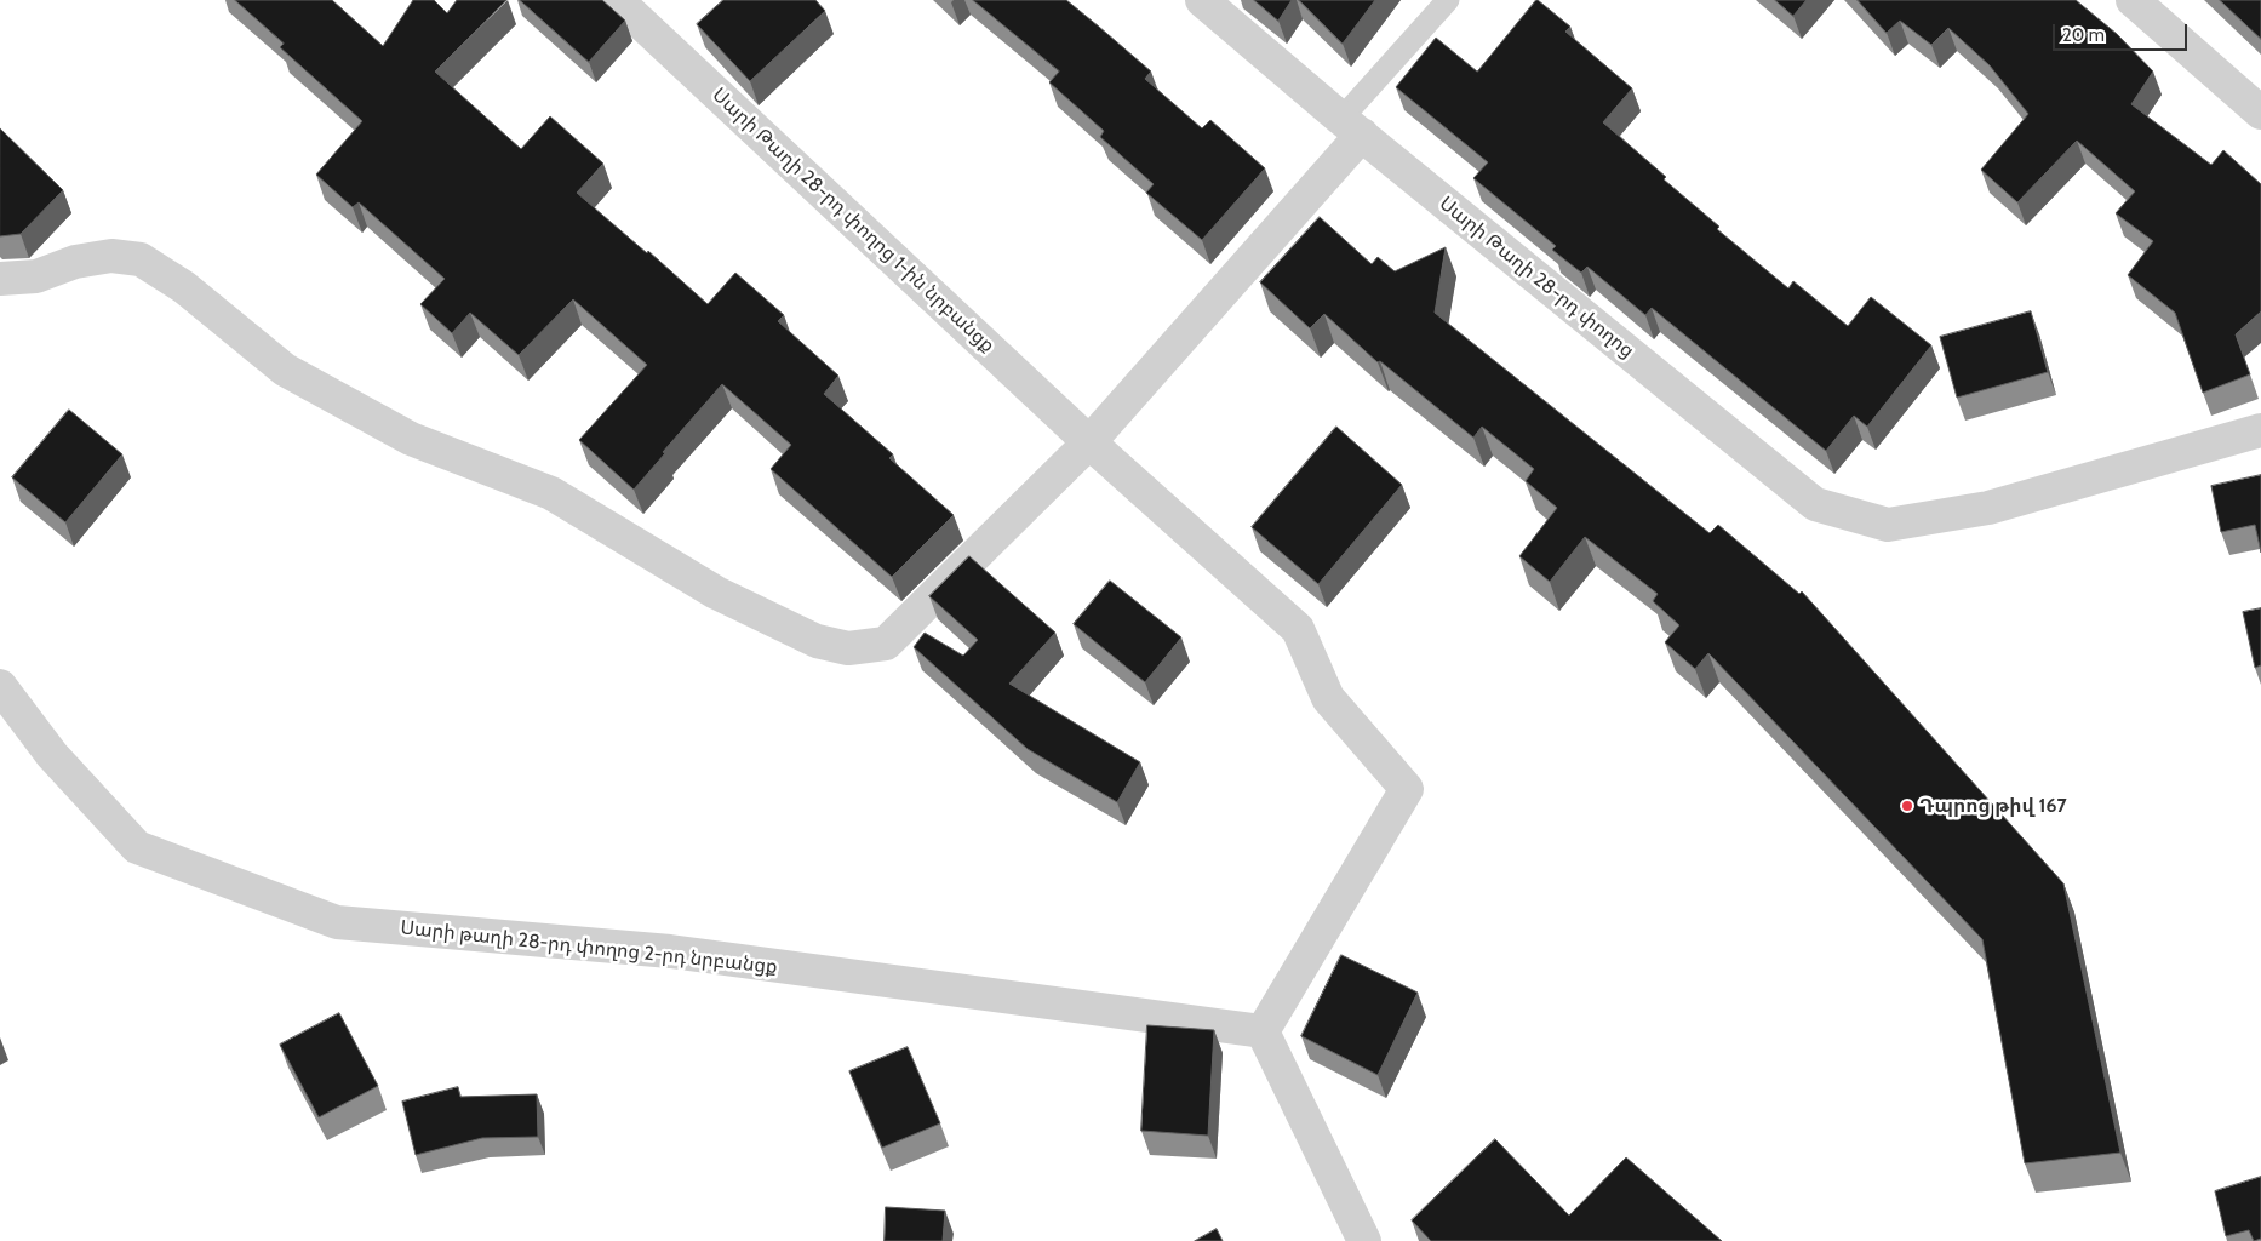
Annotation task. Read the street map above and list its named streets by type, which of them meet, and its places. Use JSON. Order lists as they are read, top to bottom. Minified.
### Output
{"streets":{"street":["Սարի Թաղի 28-րդ փողոց 1-ին նրբանցք","Սարի Թաղի 28-րդ փողոց","Սարի թաղի 28-րդ փողոց 2-րդ նրբանցք"]},"crossings":[["Սարի Թաղի 28-րդ փողոց 1-ին նրբանցք","Սարի թաղի 28-րդ փողոց 2-րդ նրբանցք"]],"places":["Դպրոց թիվ 167"],"scale_bar":"20 m"}
